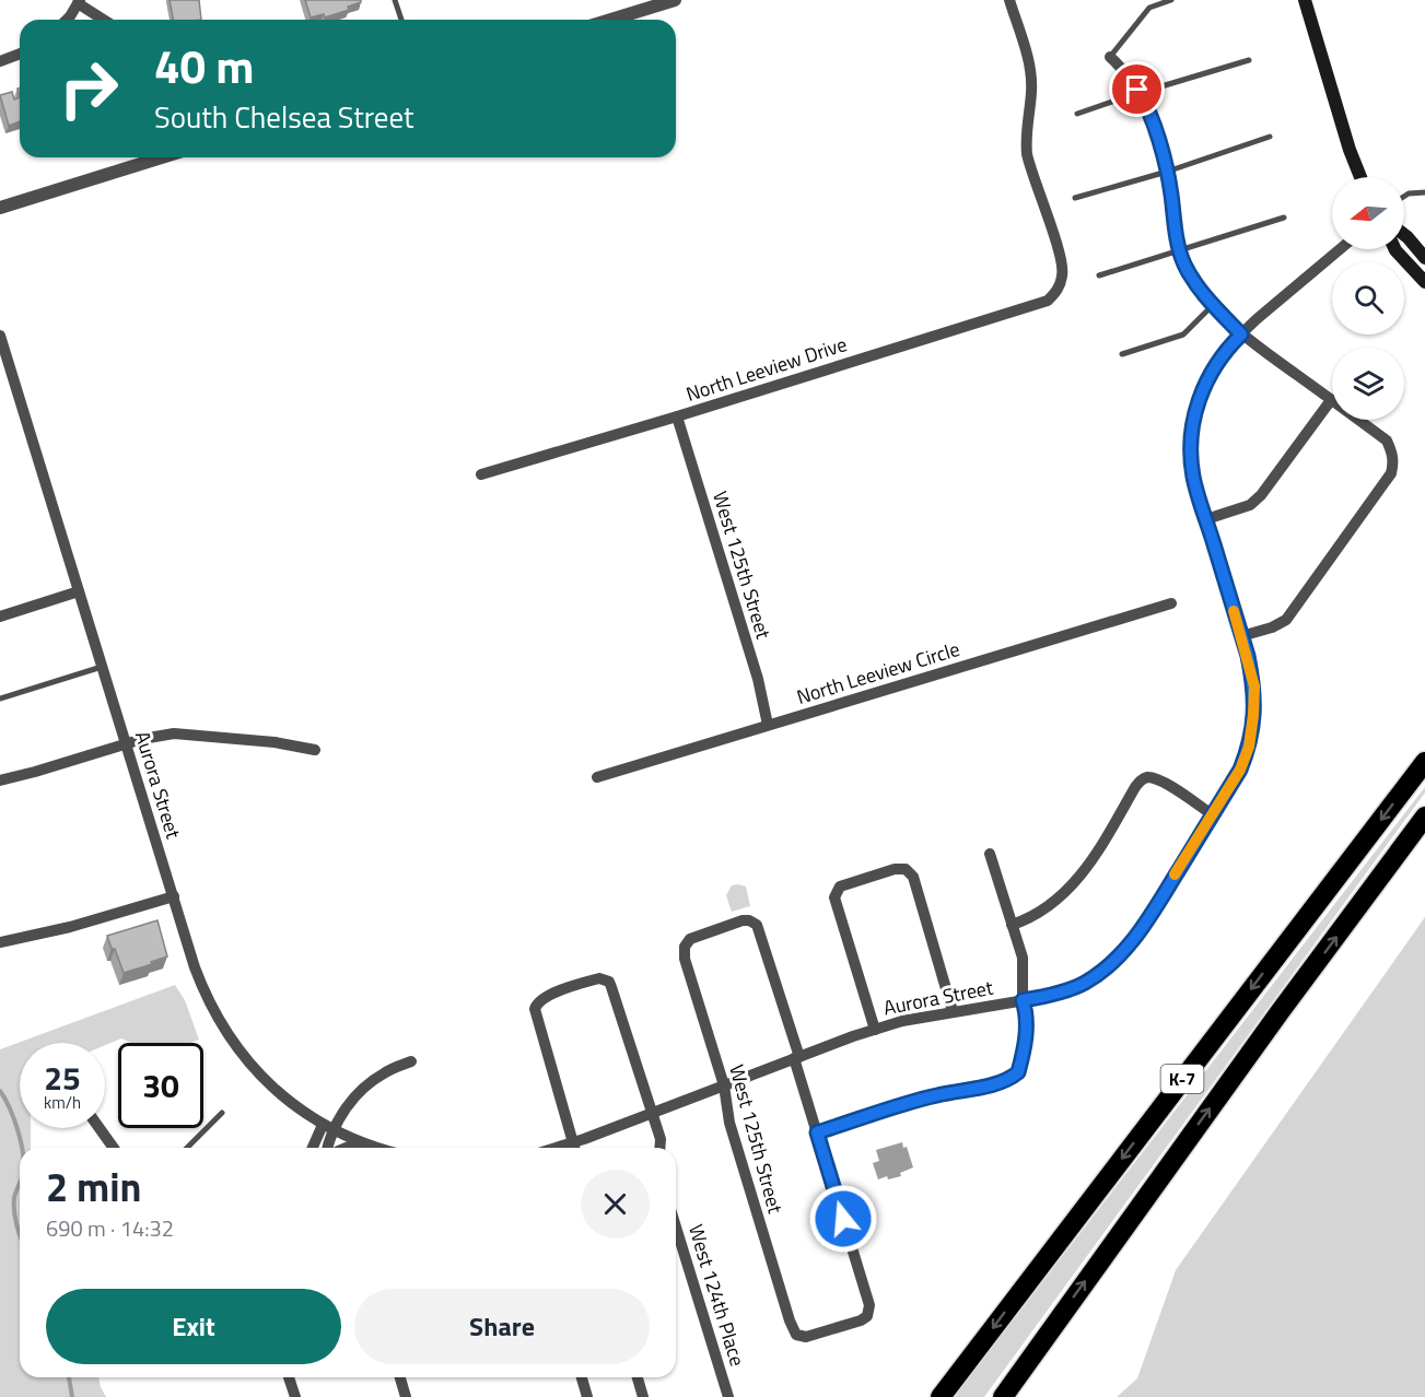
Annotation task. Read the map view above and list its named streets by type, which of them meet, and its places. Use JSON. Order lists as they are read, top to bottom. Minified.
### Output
{"streets":{"highway":["K-7"],"street":["North Leeview Drive","West 125th Street","North Leeview Circle","Aurora Street","West 124th Place"]},"crossings":[["North Leeview Drive","West 125th Street"],["West 125th Street","North Leeview Circle"],["West 125th Street","Aurora Street"]],"north":"left","page":{"turn":["40 m","South Chelsea Street"],"speed":"25 km/h","limit":"30","heading":["2 min","690 m · 14:32"],"buttons":["Exit","Share"]}}
